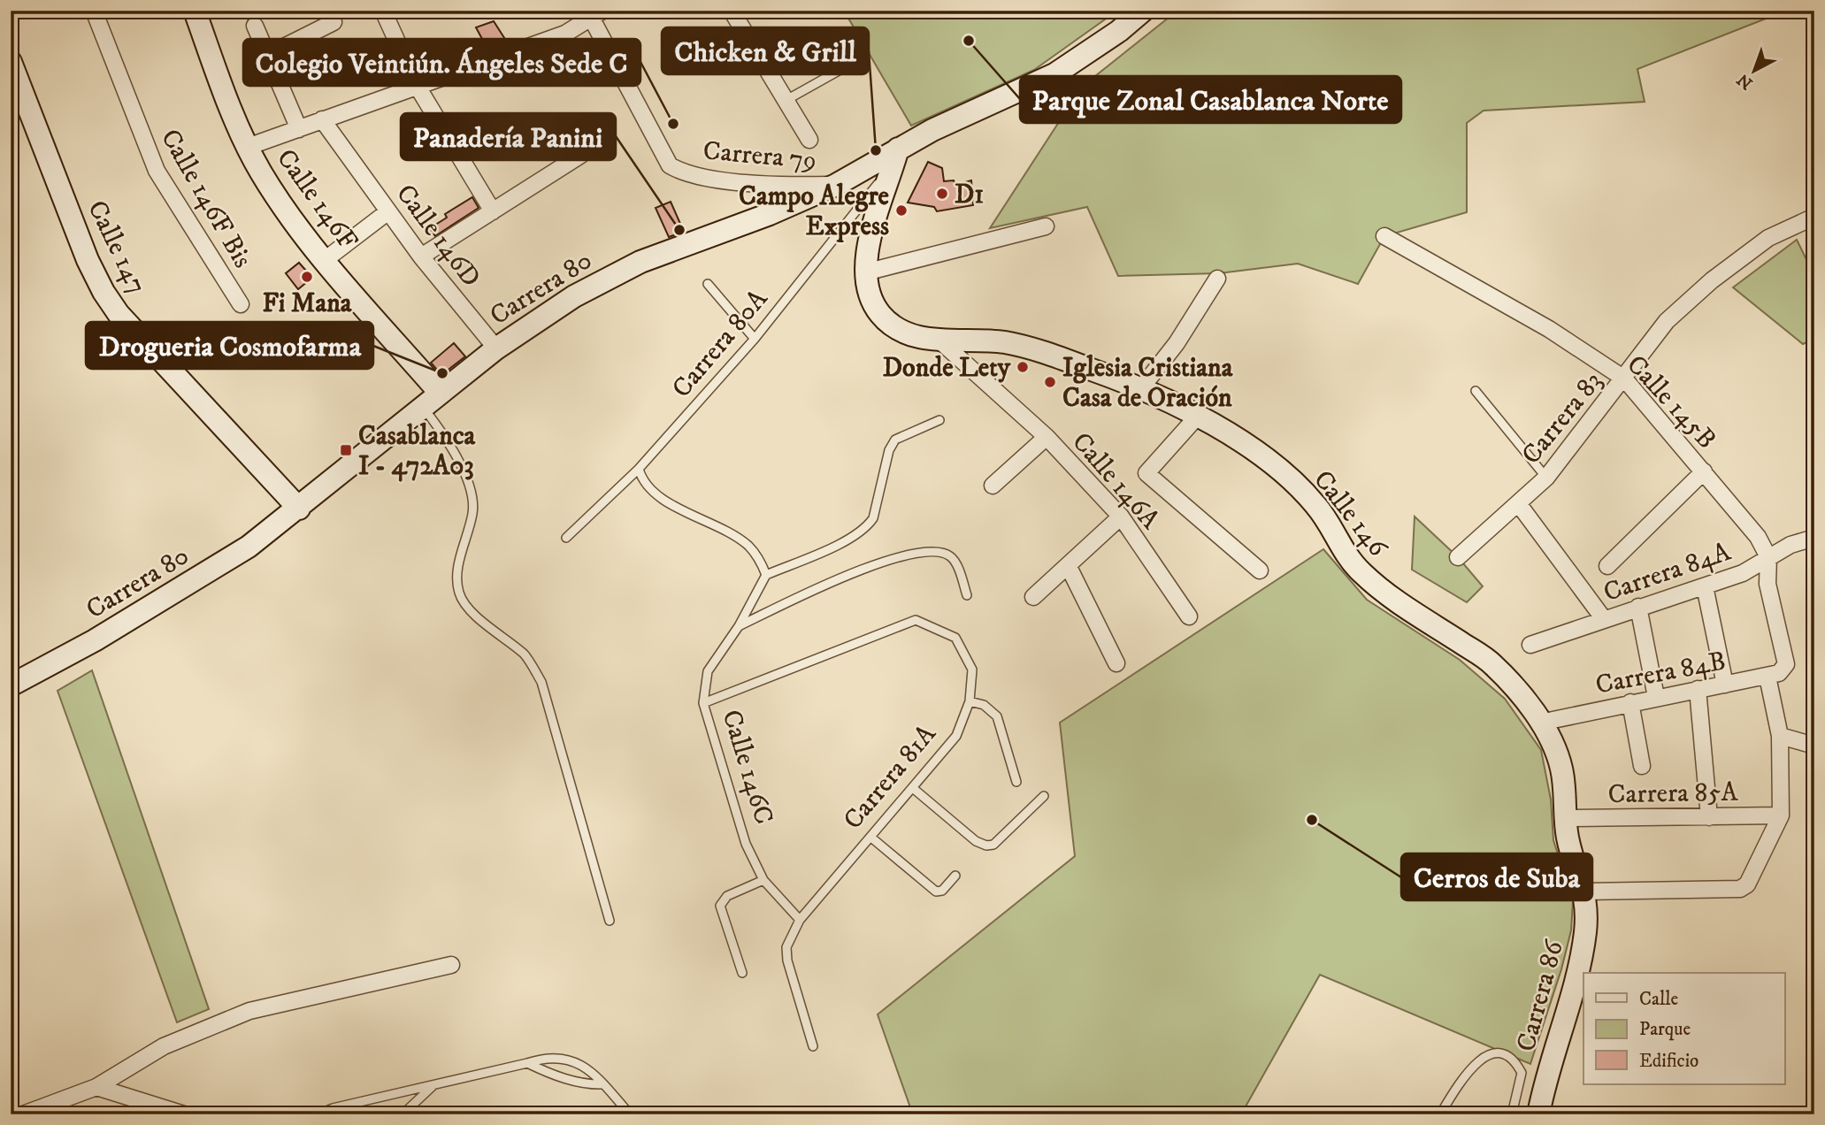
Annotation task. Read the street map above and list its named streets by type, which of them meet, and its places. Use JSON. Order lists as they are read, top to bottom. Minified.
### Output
{"streets":{"street":["Carrera 79","Calle 146F Bis","Calle 146F","Calle 146D","Calle 147","Carrera 80","Calle 145B","Carrera 83","Calle 146A","Calle 146","Carrera 84A","Carrera 84B","Carrera 85A","Carrera 86"],"lane":["Carrera 80A","Calle 146C","Carrera 81A"]},"crossings":[["Carrera 79","Carrera 80"],["Calle 146F","Carrera 80"],["Calle 146D","Carrera 80"],["Calle 147","Carrera 80"],["Carrera 80","Carrera 80A"],["Carrera 80","Calle 146"],["Carrera 80A","Calle 146"],["Calle 145B","Carrera 83"],["Calle 145B","Carrera 84A"],["Calle 145B","Carrera 84B"],["Calle 146A","Calle 146"],["Calle 146","Carrera 84B"],["Calle 146","Carrera 85A"],["Calle 146","Carrera 86"],["Calle 146C","Carrera 81A"]],"places":{"other":["Parque Zonal Casablanca Norte","Colegio Veintiún. Ángeles Sede C","Chicken & Grill","D1","Campo Alegre Express","Panadería Panini","Fi Mana","Donde Lety","Drogueria Cosmofarma","Iglesia Cristiana Casa de Oración","Cerros de Suba"],"transit":["Casablanca I - 472A03"]},"legend":["Calle","Parque","Edificio"],"north":"bottom left"}
